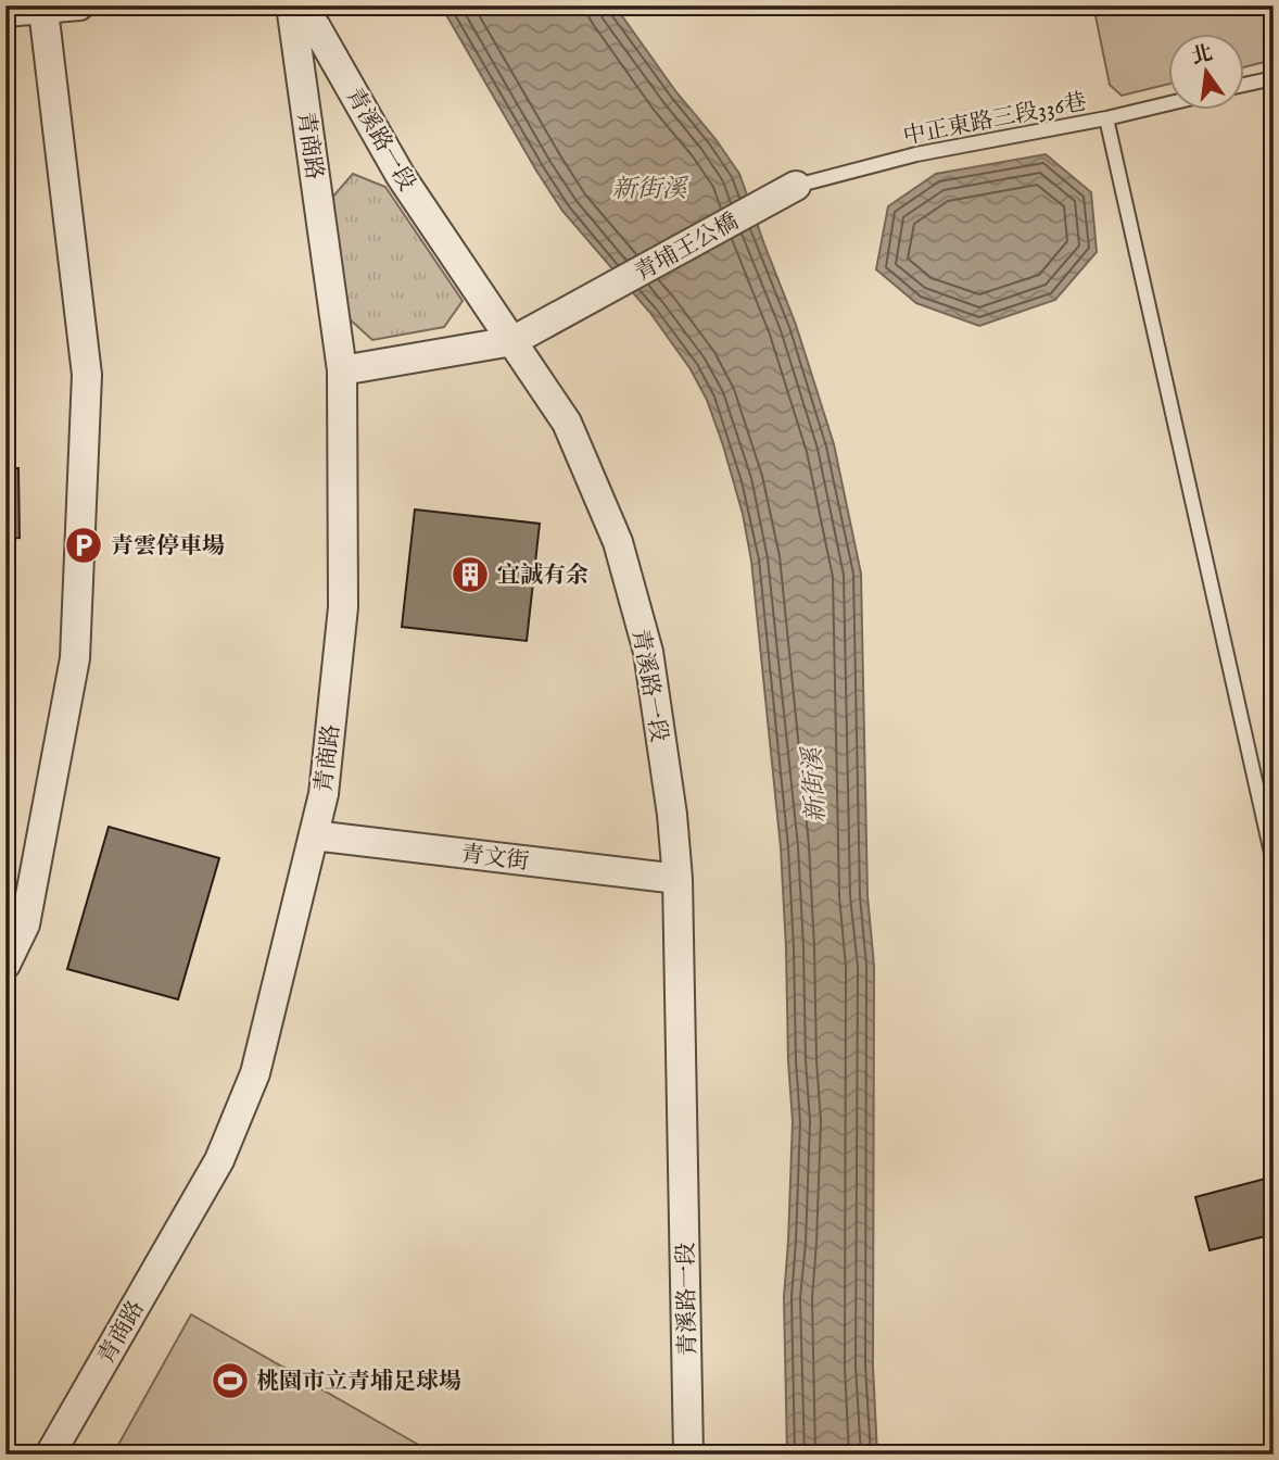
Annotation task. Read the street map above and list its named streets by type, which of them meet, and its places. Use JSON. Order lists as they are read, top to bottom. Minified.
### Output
{"streets":{"street":["青溪路一段","青商路","青埔王公橋","青文街"],"lane":["中正東路三段336巷"]},"crossings":[["中正東路三段336巷","青埔王公橋"],["青溪路一段","青埔王公橋"],["青溪路一段","青文街"],["青商路","青埔王公橋"],["青商路","青文街"]],"water":["新街溪"],"places":{"parking":["青雲停車場"],"building":["宜誠有余"],"sports":["桃園市立青埔足球場"]},"north":"top"}
